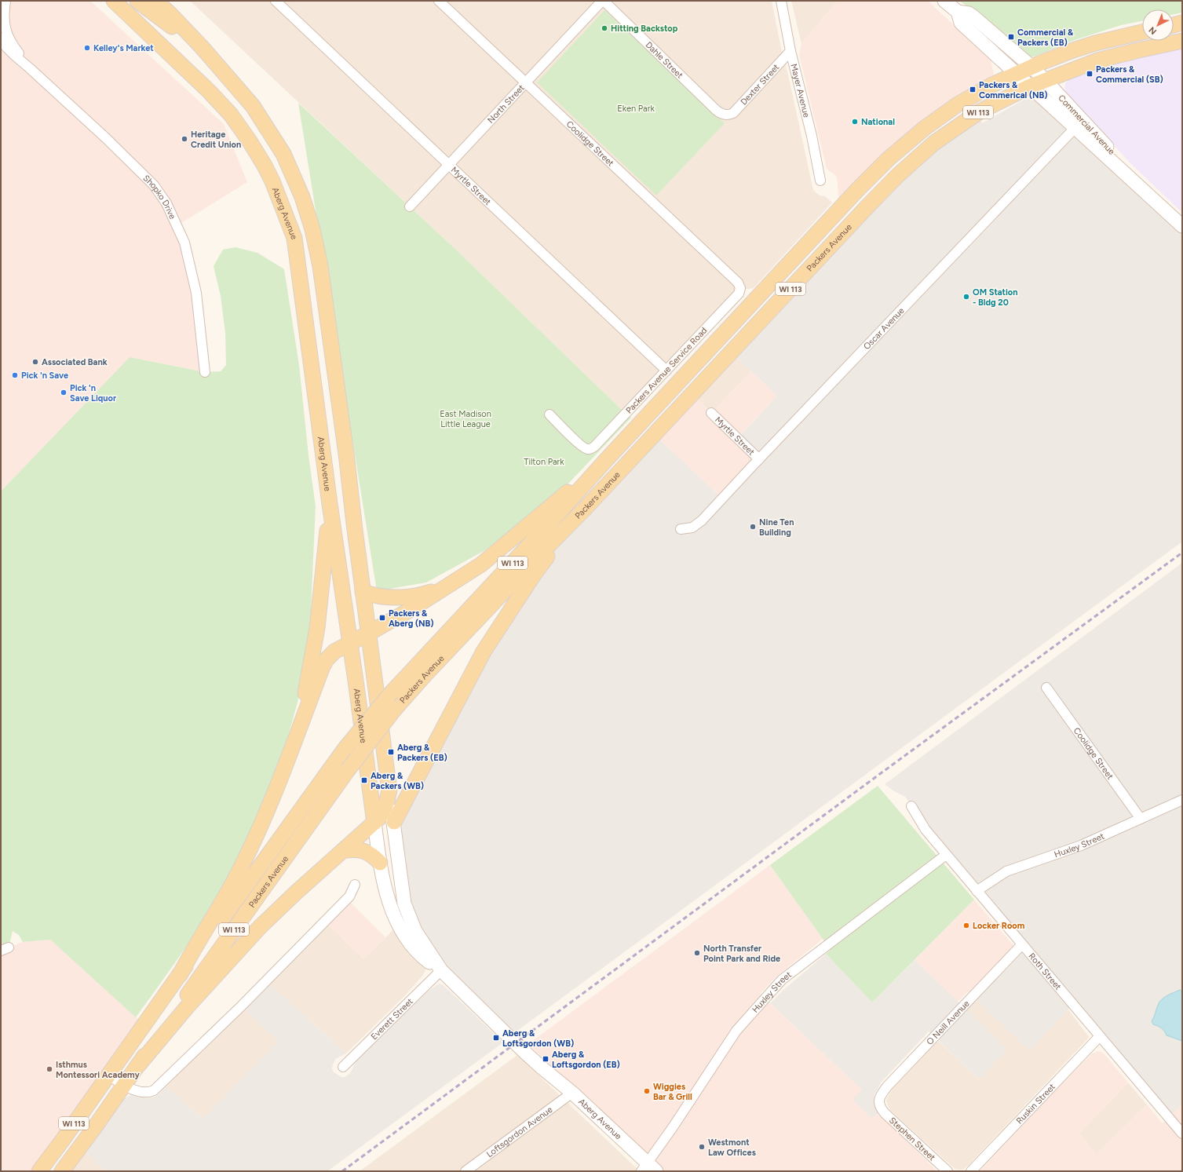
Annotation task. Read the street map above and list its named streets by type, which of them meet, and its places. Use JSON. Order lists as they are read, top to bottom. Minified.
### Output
{"streets":{"main road":["WI 113","Aberg Avenue","Packers Avenue"],"street":["Dahle Street","Dexter Street","Mayer Avenue","North Street","Commercial Avenue","Coolidge Street","Myrtle Street","Shopko Drive","Oscar Avenue","Packers Avenue Service Road","Huxley Street","Roth Street","Everett Street","O Neill Avenue","Ruskin Street","Loftsgordon Avenue","Stephen Street"]},"crossings":[["Dahle Street","Dexter Street"],["Dahle Street","North Street"],["Dexter Street","Mayer Avenue"],["North Street","Coolidge Street"],["North Street","Myrtle Street"],["Commercial Avenue","Packers Avenue"],["Commercial Avenue","Oscar Avenue"],["Coolidge Street","Packers Avenue Service Road"],["Coolidge Street","Huxley Street"],["Myrtle Street","Oscar Avenue"],["Myrtle Street","Packers Avenue Service Road"],["Aberg Avenue","Huxley Street"],["Aberg Avenue","Everett Street"],["Aberg Avenue","Loftsgordon Avenue"],["Huxley Street","Roth Street"],["Roth Street","O Neill Avenue"],["Roth Street","Ruskin Street"],["O Neill Avenue","Stephen Street"]],"parks":["Eken Park","East Madison Little League","Tilton Park"],"places":{"other":["Hitting Backstop","Kelley's Market","National","Heritage Credit Union","OM Station - Bldg 20","Associated Bank","Pick 'n Save","Pick 'n Save Liquor","Nine Ten Building","Locker Room","North Transfer Point Park and Ride","Isthmus Montessori Academy","Wiggies Bar & Grill","Westmont Law Offices"],"transit":["Commercial & Packers (EB)","Packers & Commercial (SB)","Packers & Commerical (NB)","Packers & Aberg (NB)","Aberg & Packers (EB)","Aberg & Packers (WB)","Aberg & Loftsgordon (WB)","Aberg & Loftsgordon (EB)"]},"north":"bottom left"}
